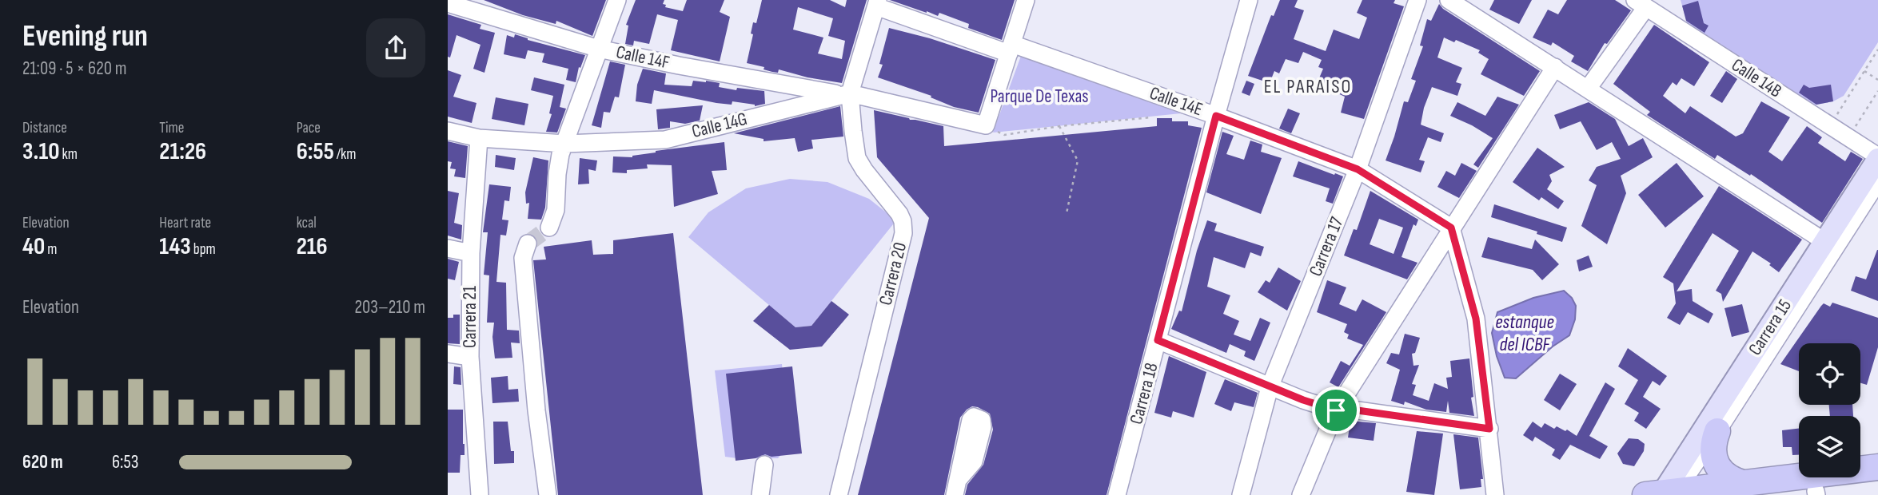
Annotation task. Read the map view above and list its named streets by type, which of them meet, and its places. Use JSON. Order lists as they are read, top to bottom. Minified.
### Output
{"streets":{"main road":["Carrera 15"],"street":["Calle 14F","Calle 14B","Calle 14E","Calle 14G","Carrera 17","Carrera 20","Carrera 21","Carrera 18"]},"crossings":[["Calle 14F","Calle 14G"],["Calle 14F","Carrera 20"],["Calle 14B","Carrera 15"],["Calle 14E","Carrera 17"],["Calle 14E","Carrera 20"],["Calle 14E","Carrera 18"],["Calle 14G","Carrera 20"],["Calle 14G","Carrera 21"]],"districts":["EL PARAISO"],"water":["estanque del ICBF"],"parks":["Parque De Texas"],"page":{"heading":["Evening run","21:09 · 5 × 620 m"],"stats":[["Distance","3.10 km"],["Time","21:26"],["Pace","6:55 /km"],["Elevation","40 m"],["Heart rate","143 bpm"],["kcal","216"]],"chart":["Elevation","203–210 m"],"list":[{"name":"620 m","note":"6:53"}]}}
